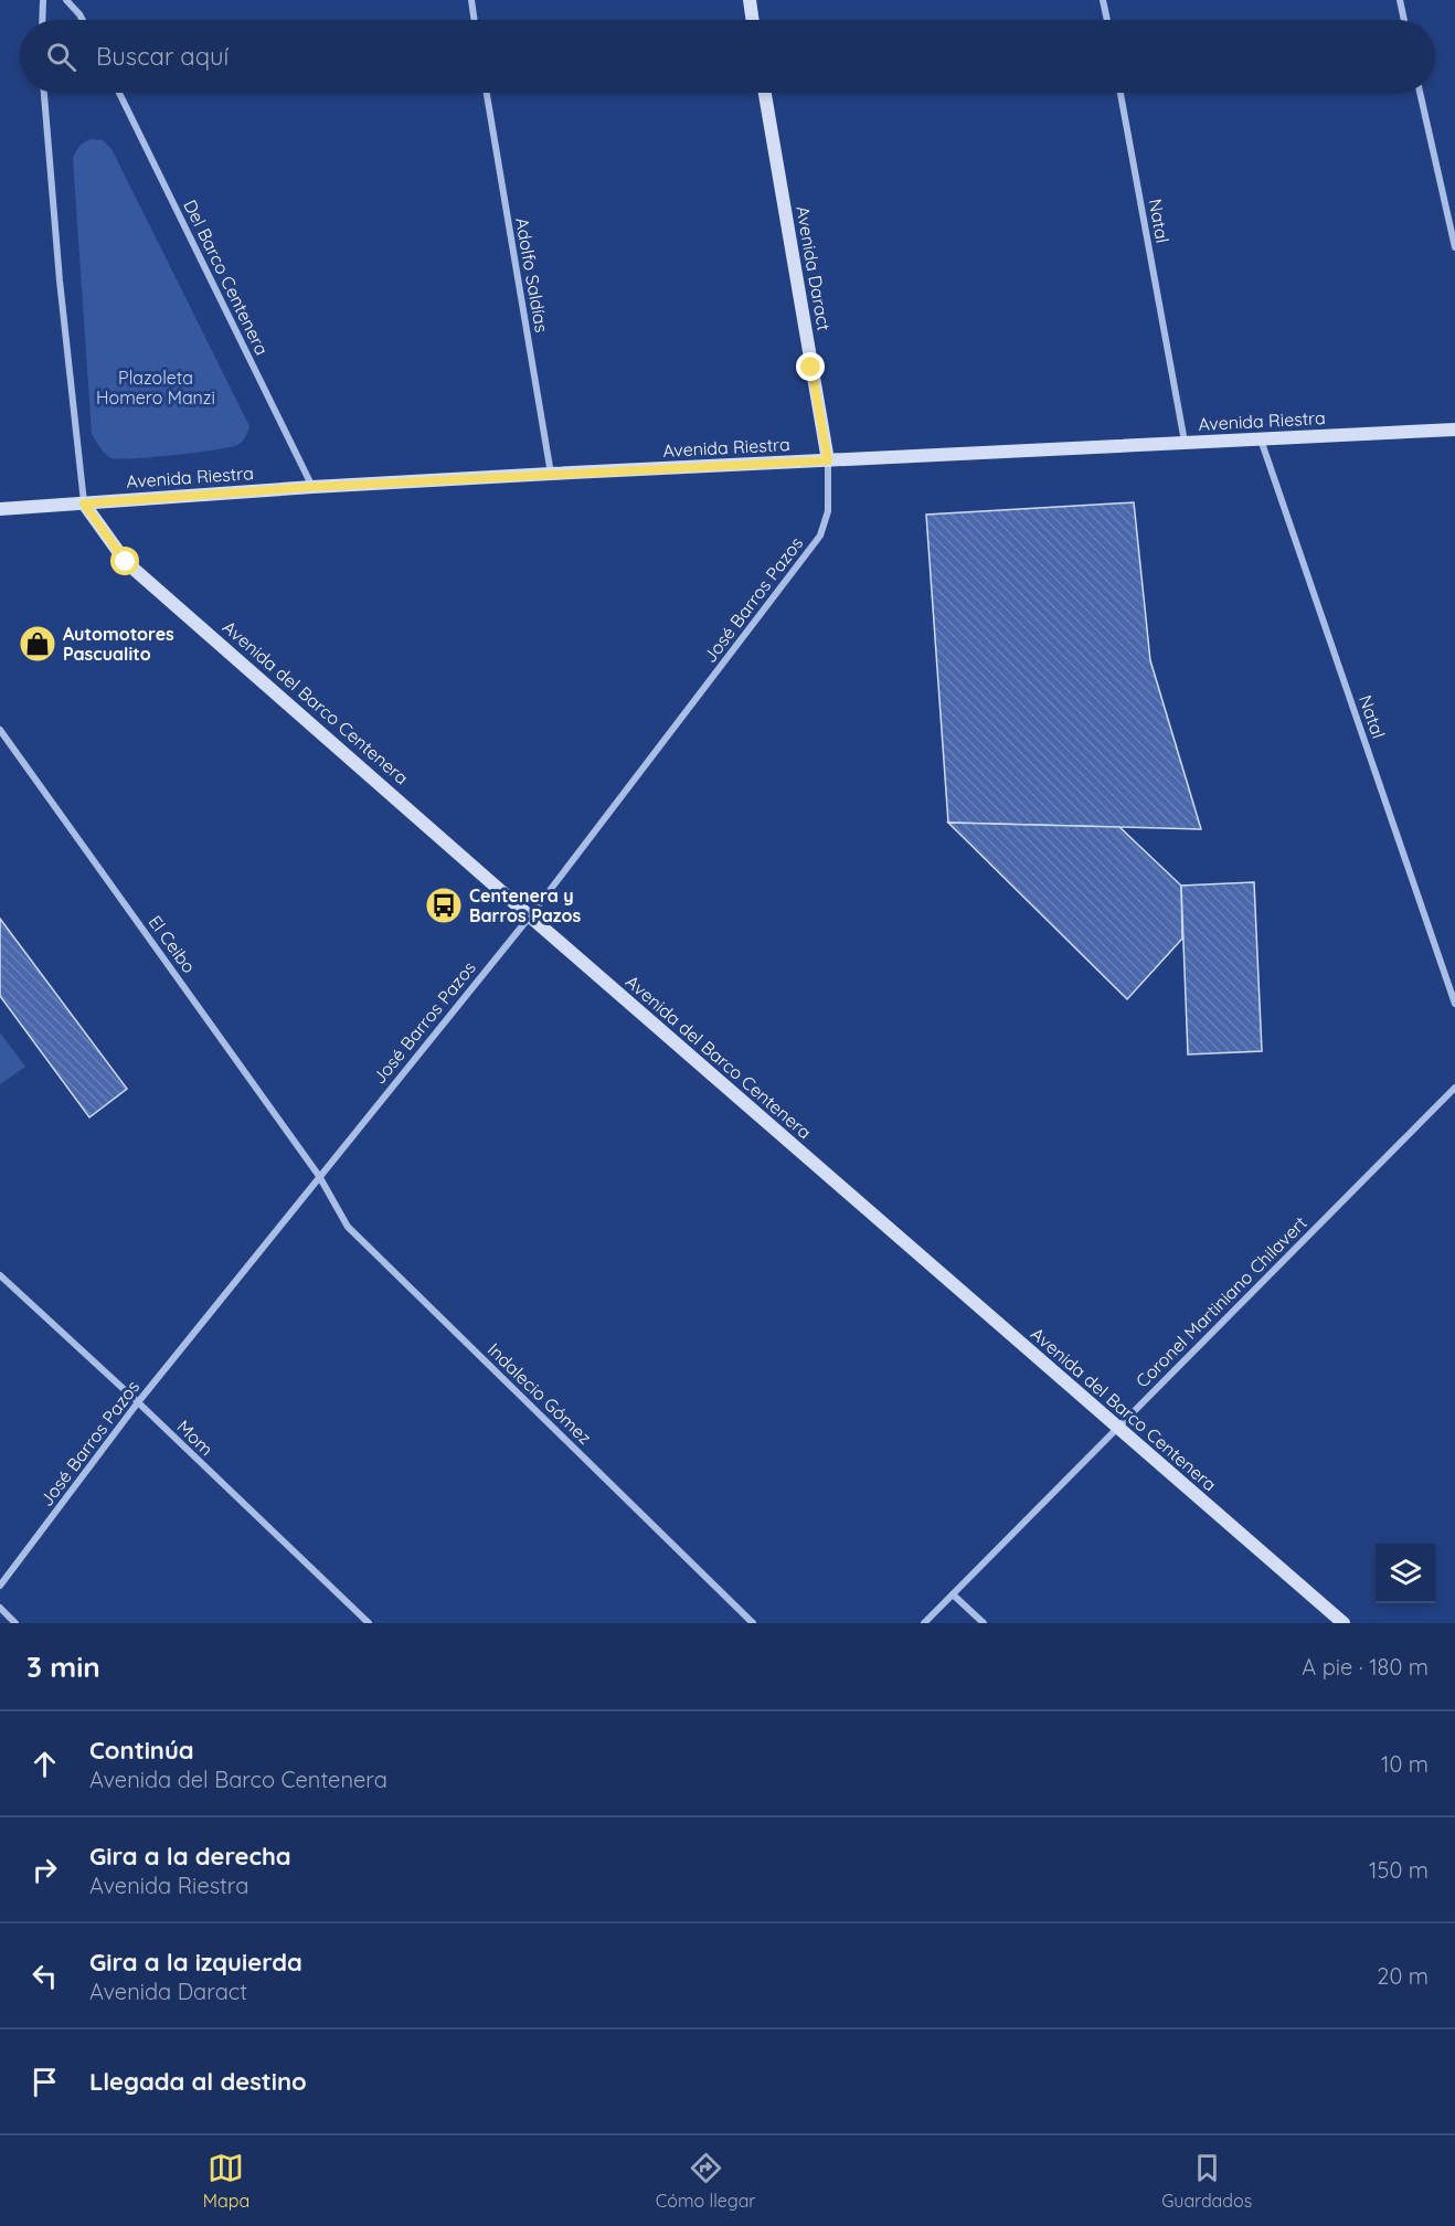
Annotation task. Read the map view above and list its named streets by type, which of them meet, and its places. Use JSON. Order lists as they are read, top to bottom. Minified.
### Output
{"streets":{"main road":["Avenida Daract","Avenida Riestra","Avenida del Barco Centenera"],"street":["Natal","Adolfo Saldías","Del Barco Centenera","José Barros Pazos","El Ceibo","Coronel Martiniano Chilavert","Indalecio Gómez","Mom"]},"crossings":[["Natal","Avenida Riestra"],["Avenida Daract","Avenida Riestra"],["Avenida Daract","José Barros Pazos"],["Adolfo Saldías","Avenida Riestra"],["Del Barco Centenera","Avenida Riestra"],["Avenida Riestra","José Barros Pazos"],["Avenida Riestra","Avenida del Barco Centenera"],["José Barros Pazos","Avenida del Barco Centenera"],["José Barros Pazos","El Ceibo"],["José Barros Pazos","Indalecio Gómez"],["José Barros Pazos","Mom"],["Avenida del Barco Centenera","Coronel Martiniano Chilavert"],["El Ceibo","Indalecio Gómez"]],"parks":["Plazoleta Homero Manzi"],"places":{"shop":["Automotores Pascualito"],"bus stop":["Centenera y Barros Pazos"]},"page":{"search":"Buscar aquí","heading":["3 min","A pie · 180 m"],"list":[["Continúa","Avenida del Barco Centenera","10 m"],["Gira a la derecha","Avenida Riestra","150 m"],["Gira a la izquierda","Avenida Daract","20 m"],"Llegada al destino"],"nav":["Mapa","Cómo llegar","Guardados"]}}
